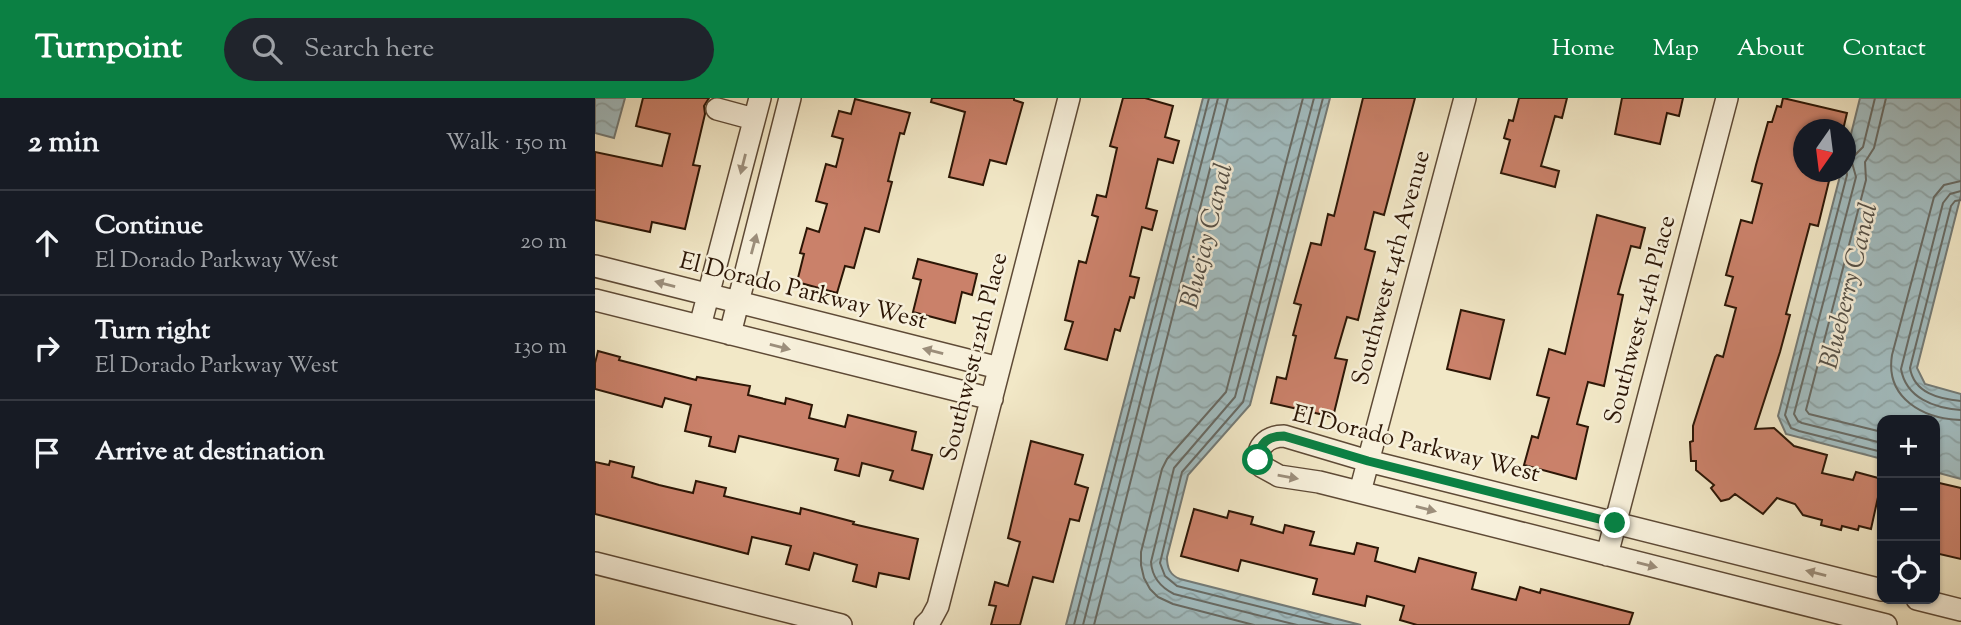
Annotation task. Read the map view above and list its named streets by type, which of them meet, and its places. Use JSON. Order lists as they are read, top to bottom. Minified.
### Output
{"streets":{"street":["Southwest 14th Avenue","El Dorado Parkway West","Southwest 14th Place","Southwest 12th Place"]},"crossings":[["Southwest 14th Avenue","El Dorado Parkway West"],["El Dorado Parkway West","Southwest 14th Place"],["El Dorado Parkway West","Southwest 12th Place"]],"water":["Bluejay Canal","Blueberry Canal"],"north":"bottom","page":{"header":"Turnpoint","search":"Search here","nav":["Home","Map","About","Contact"],"heading":["2 min","Walk · 150 m"],"list":[["Continue","El Dorado Parkway West","20 m"],["Turn right","El Dorado Parkway West","130 m"],"Arrive at destination"],"map_buttons":["+","−"]}}
